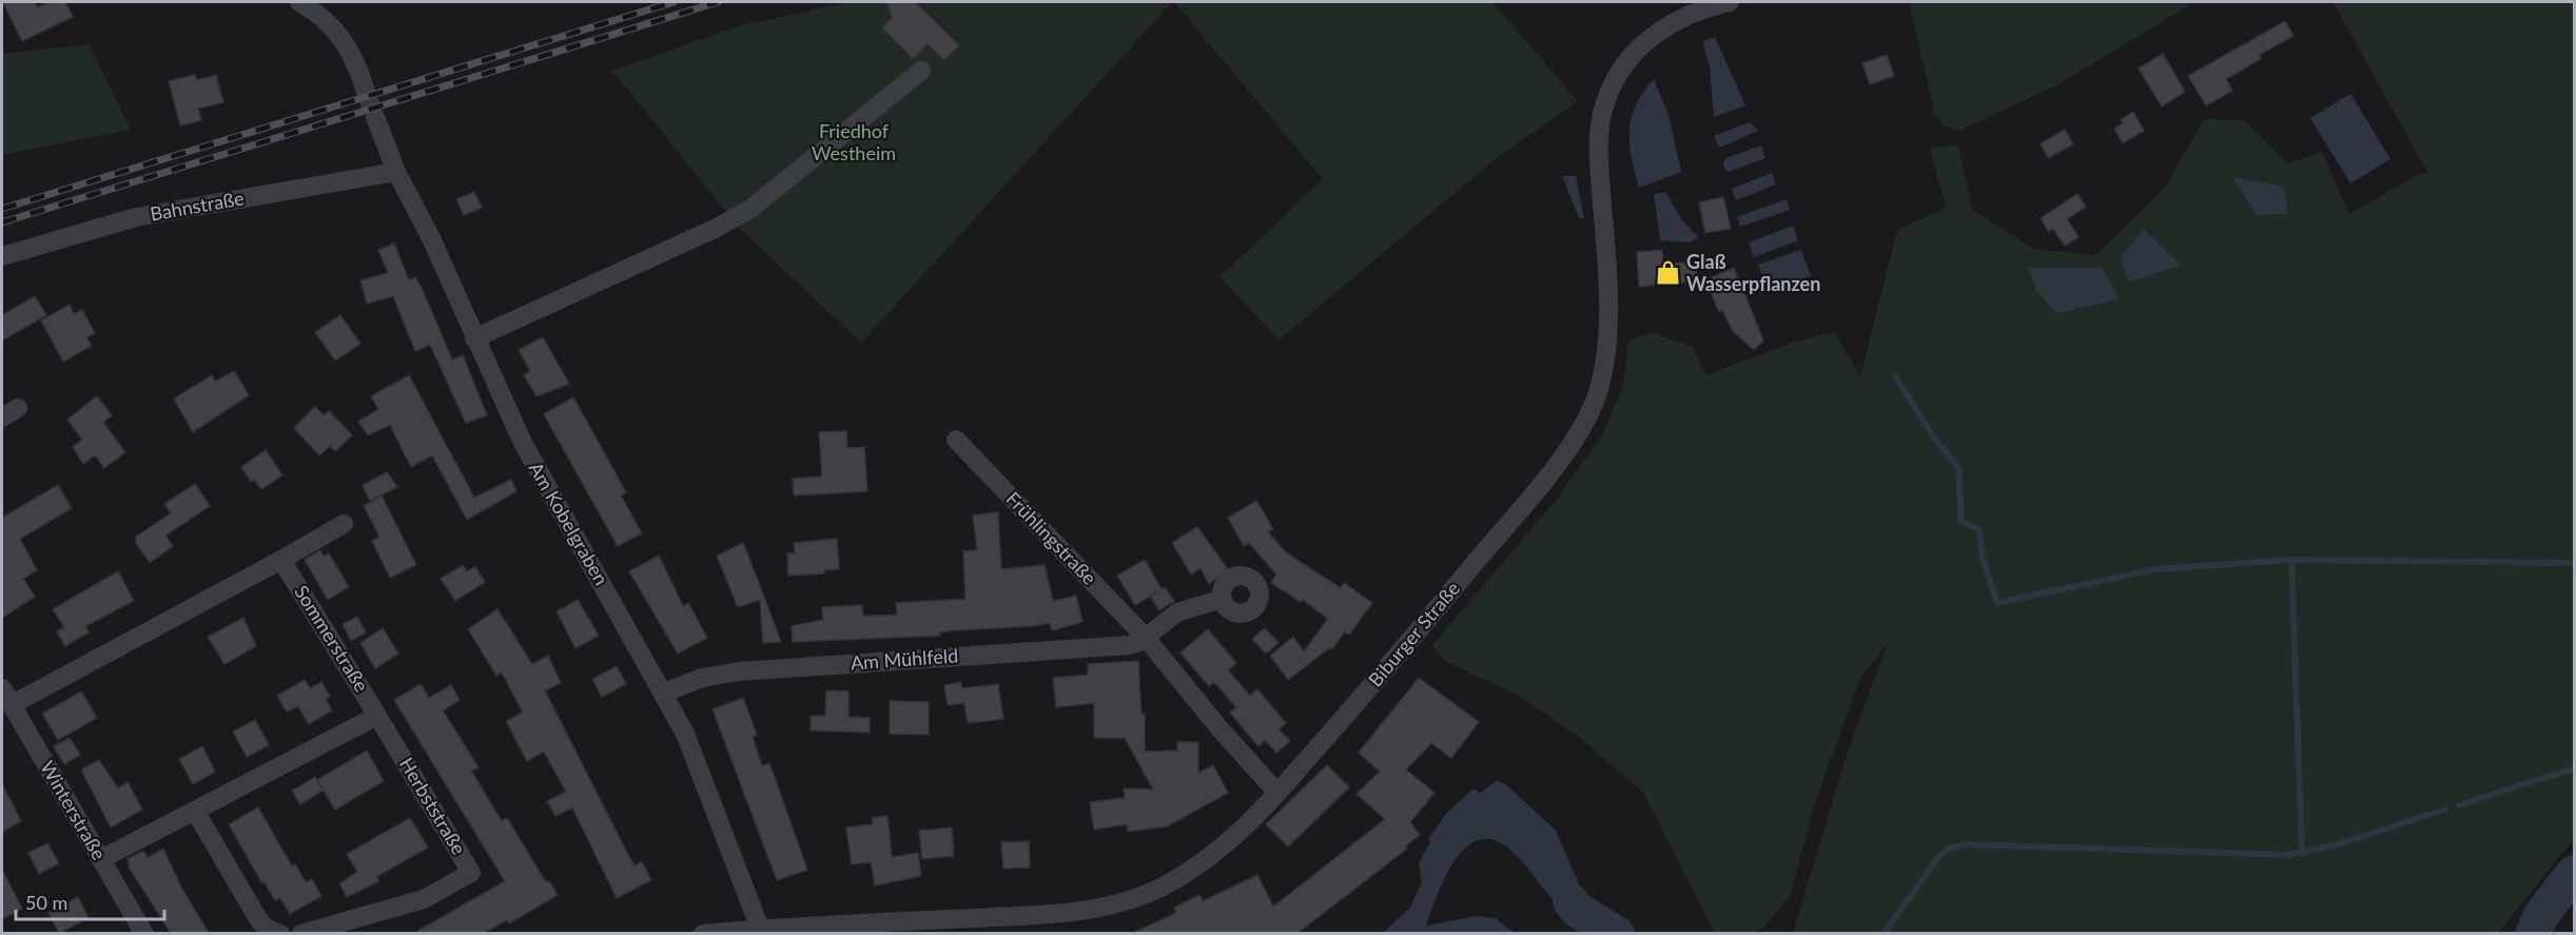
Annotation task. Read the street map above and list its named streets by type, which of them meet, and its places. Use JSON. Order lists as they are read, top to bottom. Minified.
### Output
{"streets":{"street":["Bahnstraße","Am Kobelgraben","Frühlingstraße","Biburger Straße","Sommerstraße","Am Mühlfeld","Herbststraße","Winterstraße"]},"crossings":[["Bahnstraße","Am Kobelgraben"],["Am Kobelgraben","Biburger Straße"],["Am Kobelgraben","Am Mühlfeld"],["Frühlingstraße","Biburger Straße"],["Frühlingstraße","Am Mühlfeld"],["Sommerstraße","Herbststraße"],["Sommerstraße","Winterstraße"]],"parks":["Friedhof Westheim"],"places":{"shop":["Glaß Wasserpflanzen"]},"scale_bar":"50 m"}
